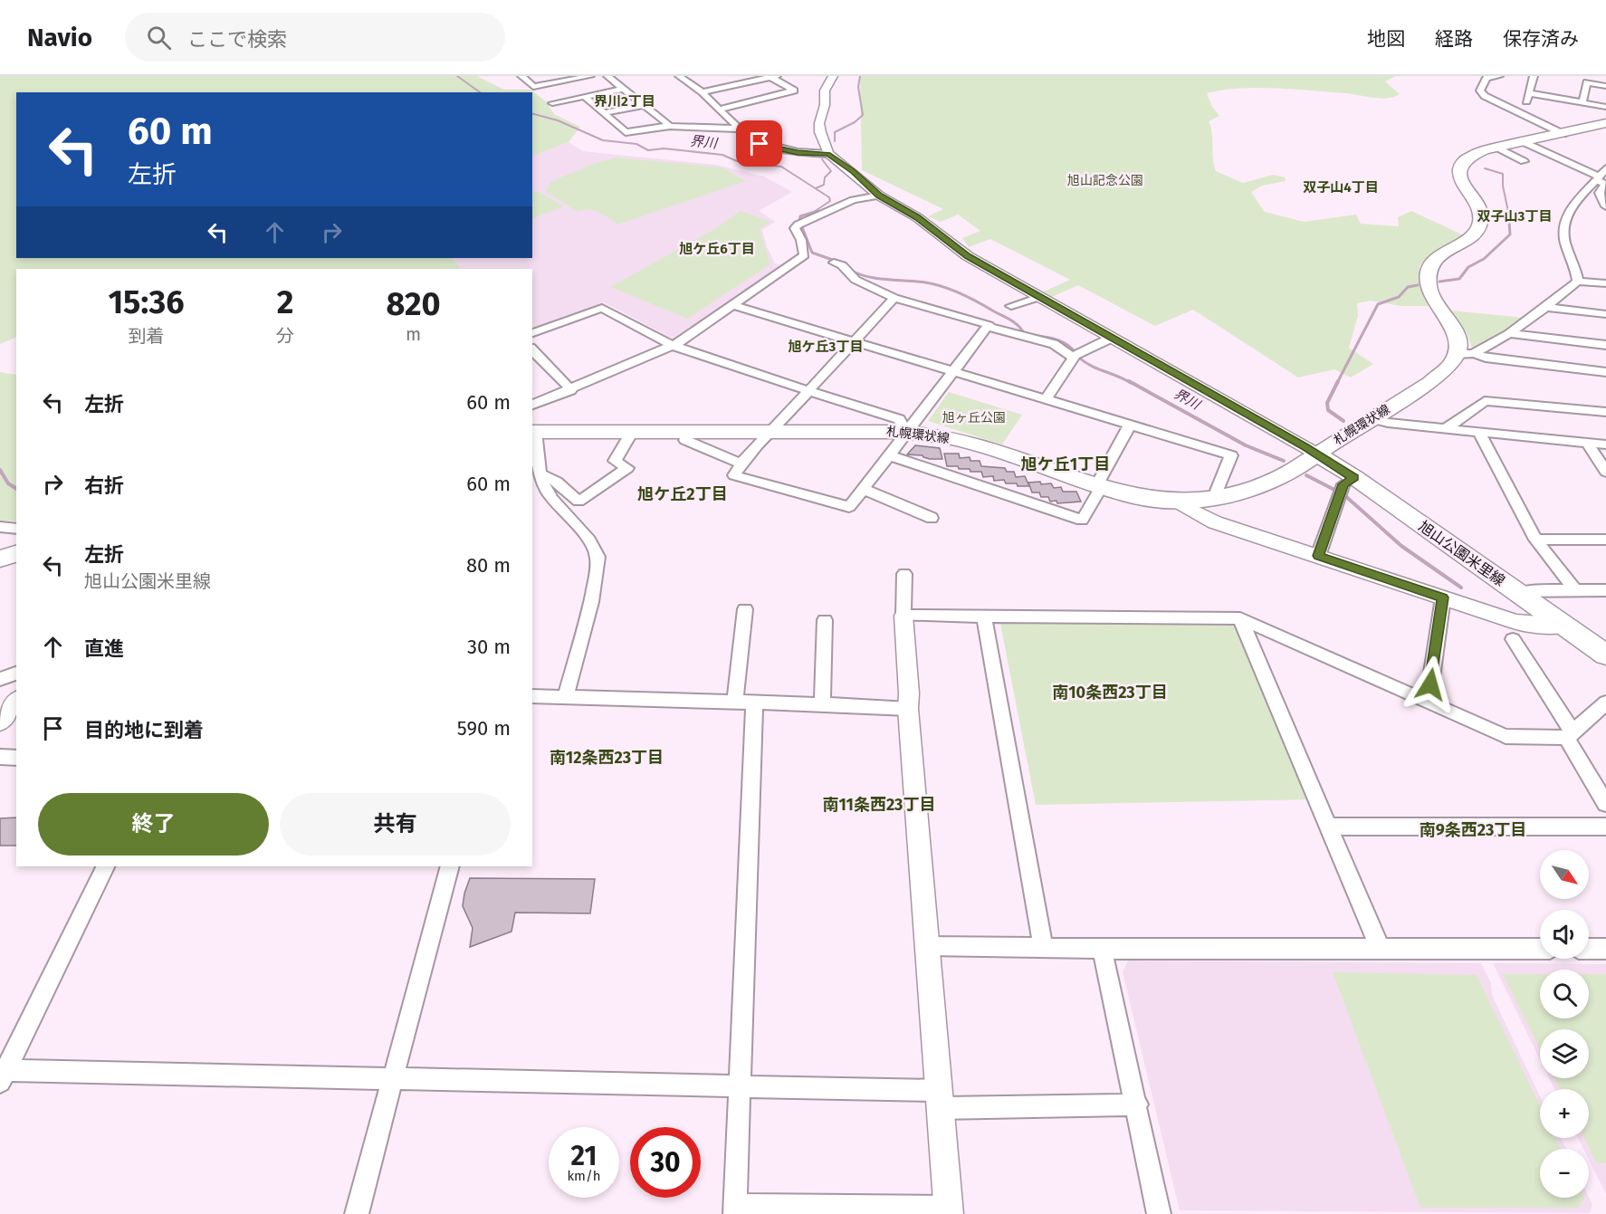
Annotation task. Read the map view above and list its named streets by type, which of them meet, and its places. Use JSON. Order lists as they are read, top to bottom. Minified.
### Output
{"streets":{"main road":["札幌環状線","旭山公園米里線"]},"crossings":[["札幌環状線","旭山公園米里線"]],"districts":["界川2丁目","双子山4丁目","双子山3丁目","旭ケ丘6丁目","旭ケ丘3丁目","旭ケ丘1丁目","旭ケ丘2丁目","南10条西23丁目","南12条西23丁目","南11条西23丁目","南9条西23丁目"],"water":["界川"],"parks":["旭山記念公園","旭ヶ丘公園"],"north":"bottom right","page":{"header":"Navio","search":"ここで検索","nav":["地図","経路","保存済み"],"turn":["60 m","左折"],"eta":["15:36","到着","2","分","820","m"],"list":[{"name":"左折","value":"60 m"},{"name":"右折","value":"60 m"},{"name":"左折","note":"旭山公園米里線","value":"80 m"},{"name":"直進","value":"30 m"},{"name":"目的地に到着","value":"590 m"}],"buttons":["終了","共有"],"map_buttons":["+","−"],"speed":"21 km/h","limit":"30"}}
